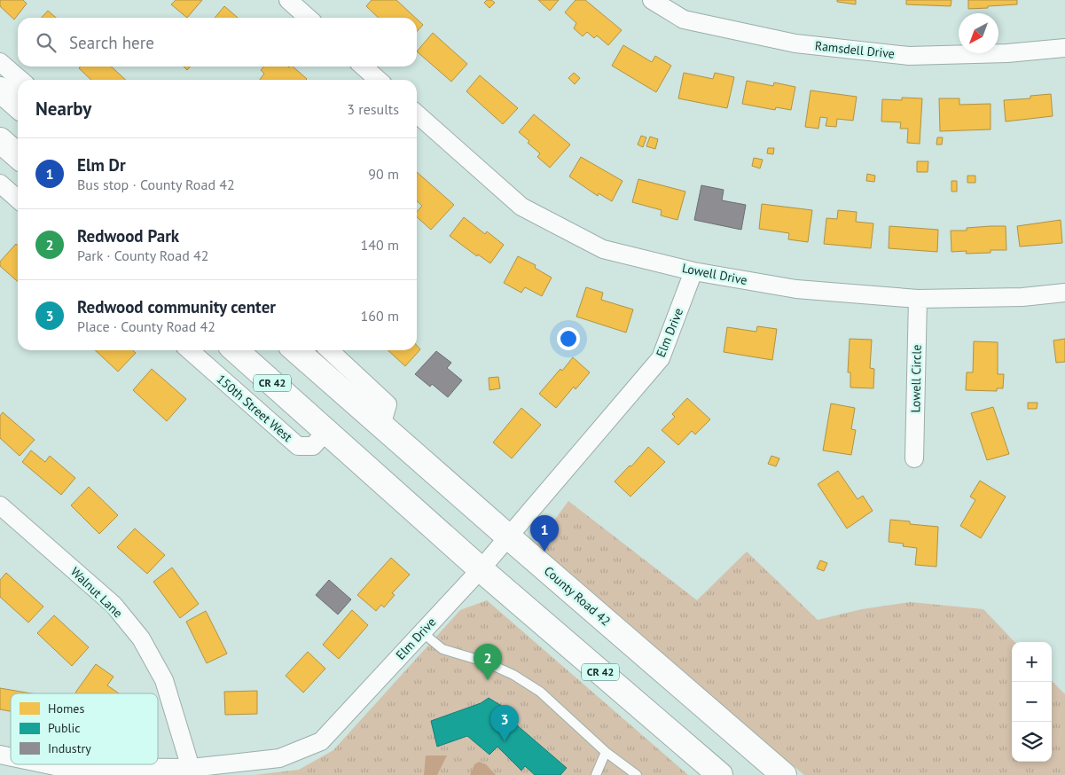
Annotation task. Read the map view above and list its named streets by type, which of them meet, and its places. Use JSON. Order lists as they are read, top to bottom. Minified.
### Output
{"streets":{"highway":["CR 42","County Road 42"],"street":["Ramsdell Drive","Lowell Drive","Elm Drive","Lowell Circle","150th Street West","Walnut Lane"]},"crossings":[["Lowell Drive","Elm Drive"],["Lowell Drive","Lowell Circle"],["Elm Drive","CR 42"],["Elm Drive","Walnut Lane"],["Elm Drive","County Road 42"],["CR 42","150th Street West"]],"legend":["Homes","Public","Industry"],"north":"bottom left","page":{"search":"Search here","heading":["Nearby","3 results"],"list":[{"mark":"1","name":"Elm Dr","note":"Bus stop · County Road 42","value":"90 m"},{"mark":"2","name":"Redwood Park","note":"Park · County Road 42","value":"140 m"},{"mark":"3","name":"Redwood community center","note":"Place · County Road 42","value":"160 m"}],"pins":["1","2","3"],"map_buttons":["+","−"]}}
